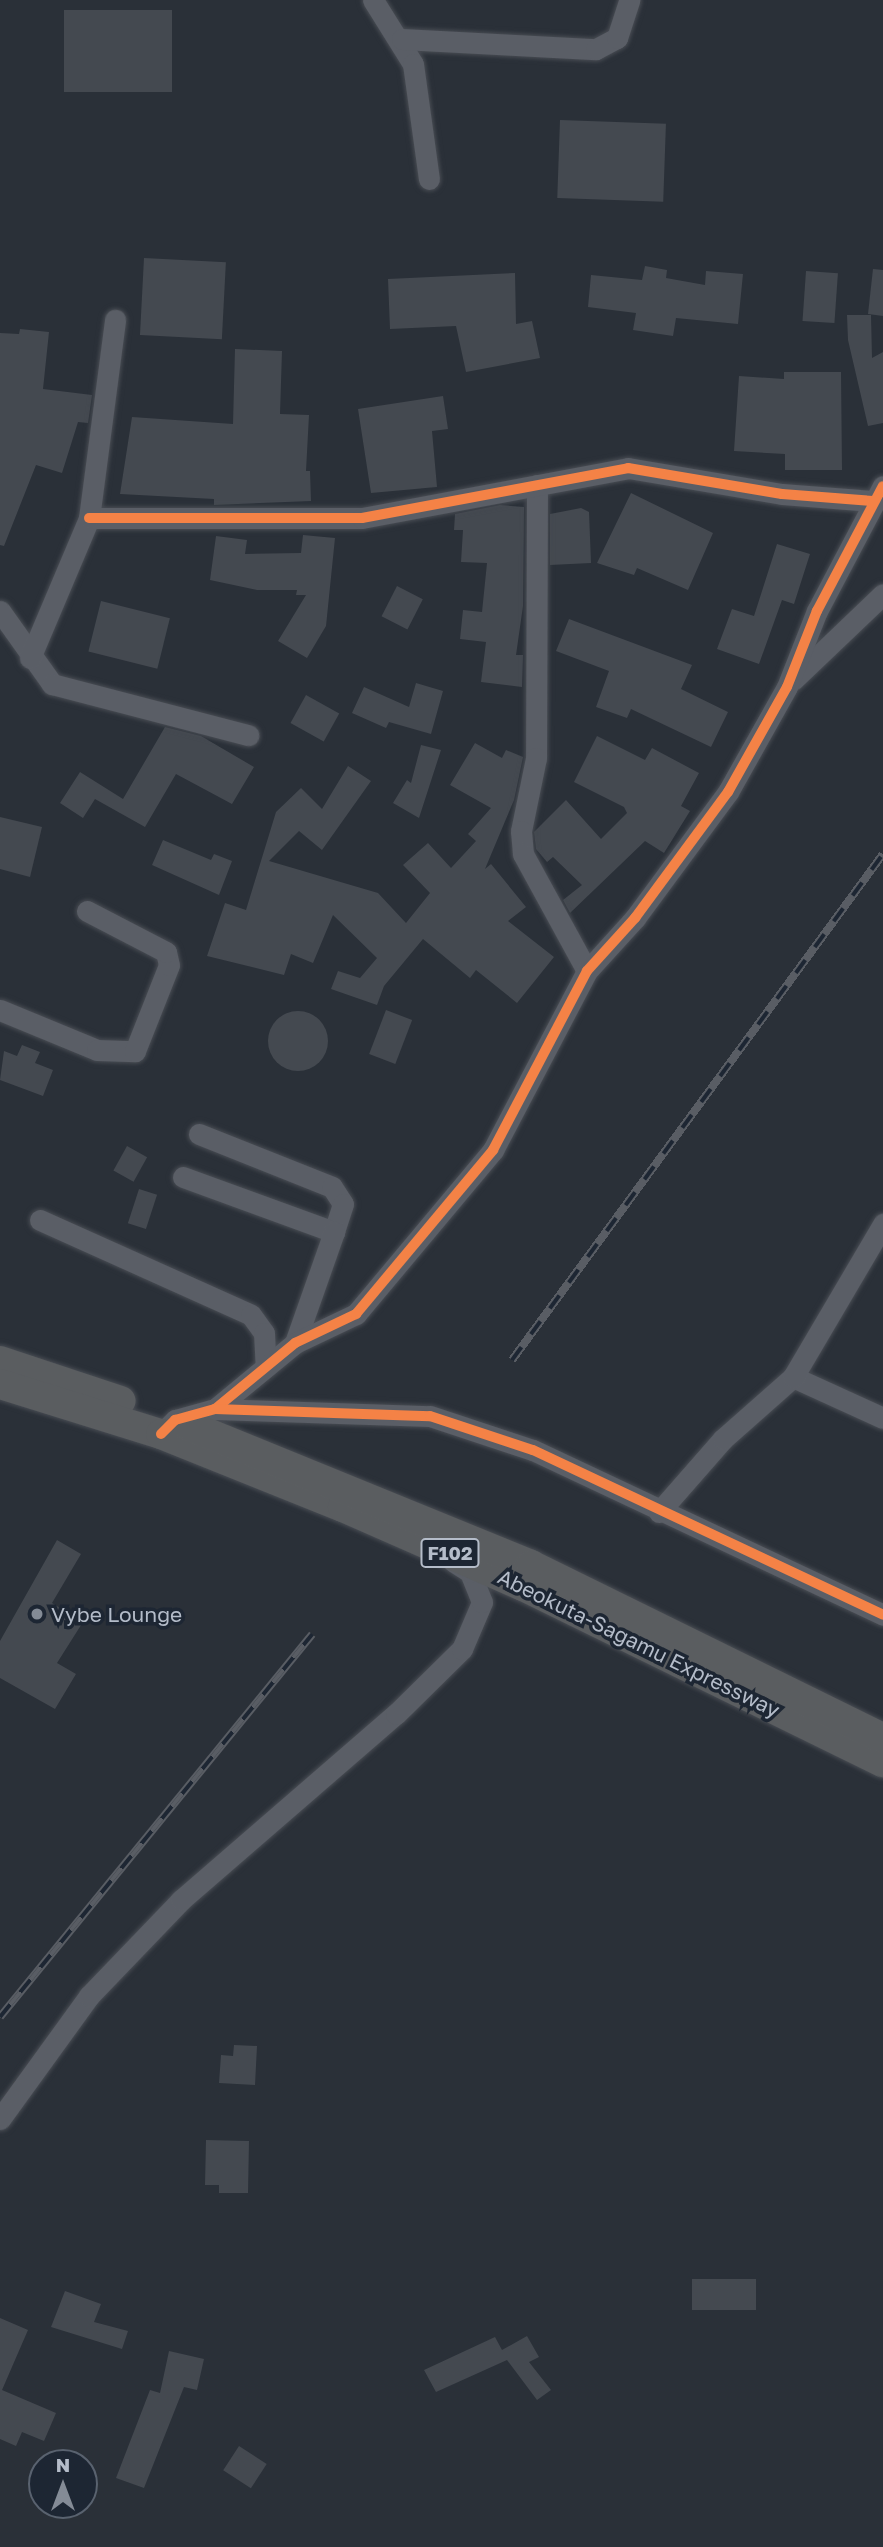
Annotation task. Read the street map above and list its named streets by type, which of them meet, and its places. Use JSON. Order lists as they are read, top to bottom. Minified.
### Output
{"streets":{"highway":["F102","Abeokuta-Sagamu Expressway"]},"places":["Vybe Lounge"],"north":"top"}
